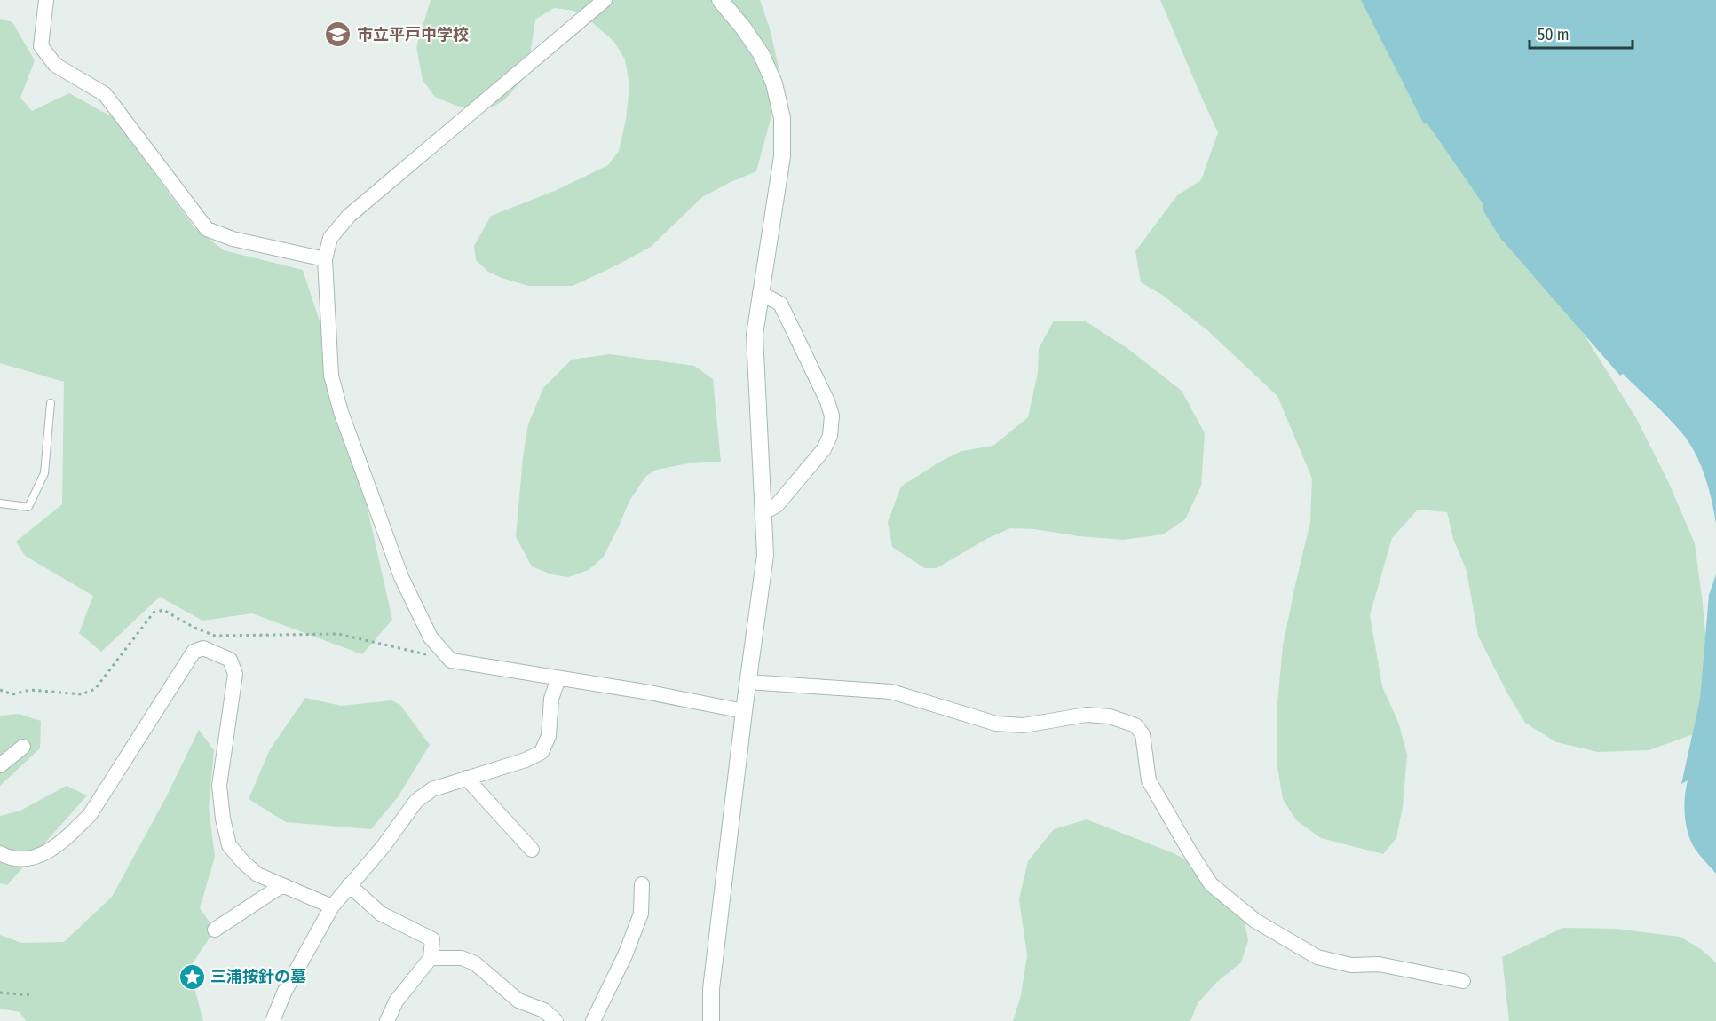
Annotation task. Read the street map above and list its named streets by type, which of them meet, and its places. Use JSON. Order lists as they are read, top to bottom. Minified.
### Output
{"places":{"school or university":["市立平戸中学校"],"place":["三浦按針の墓"]},"scale_bar":"50 m"}
